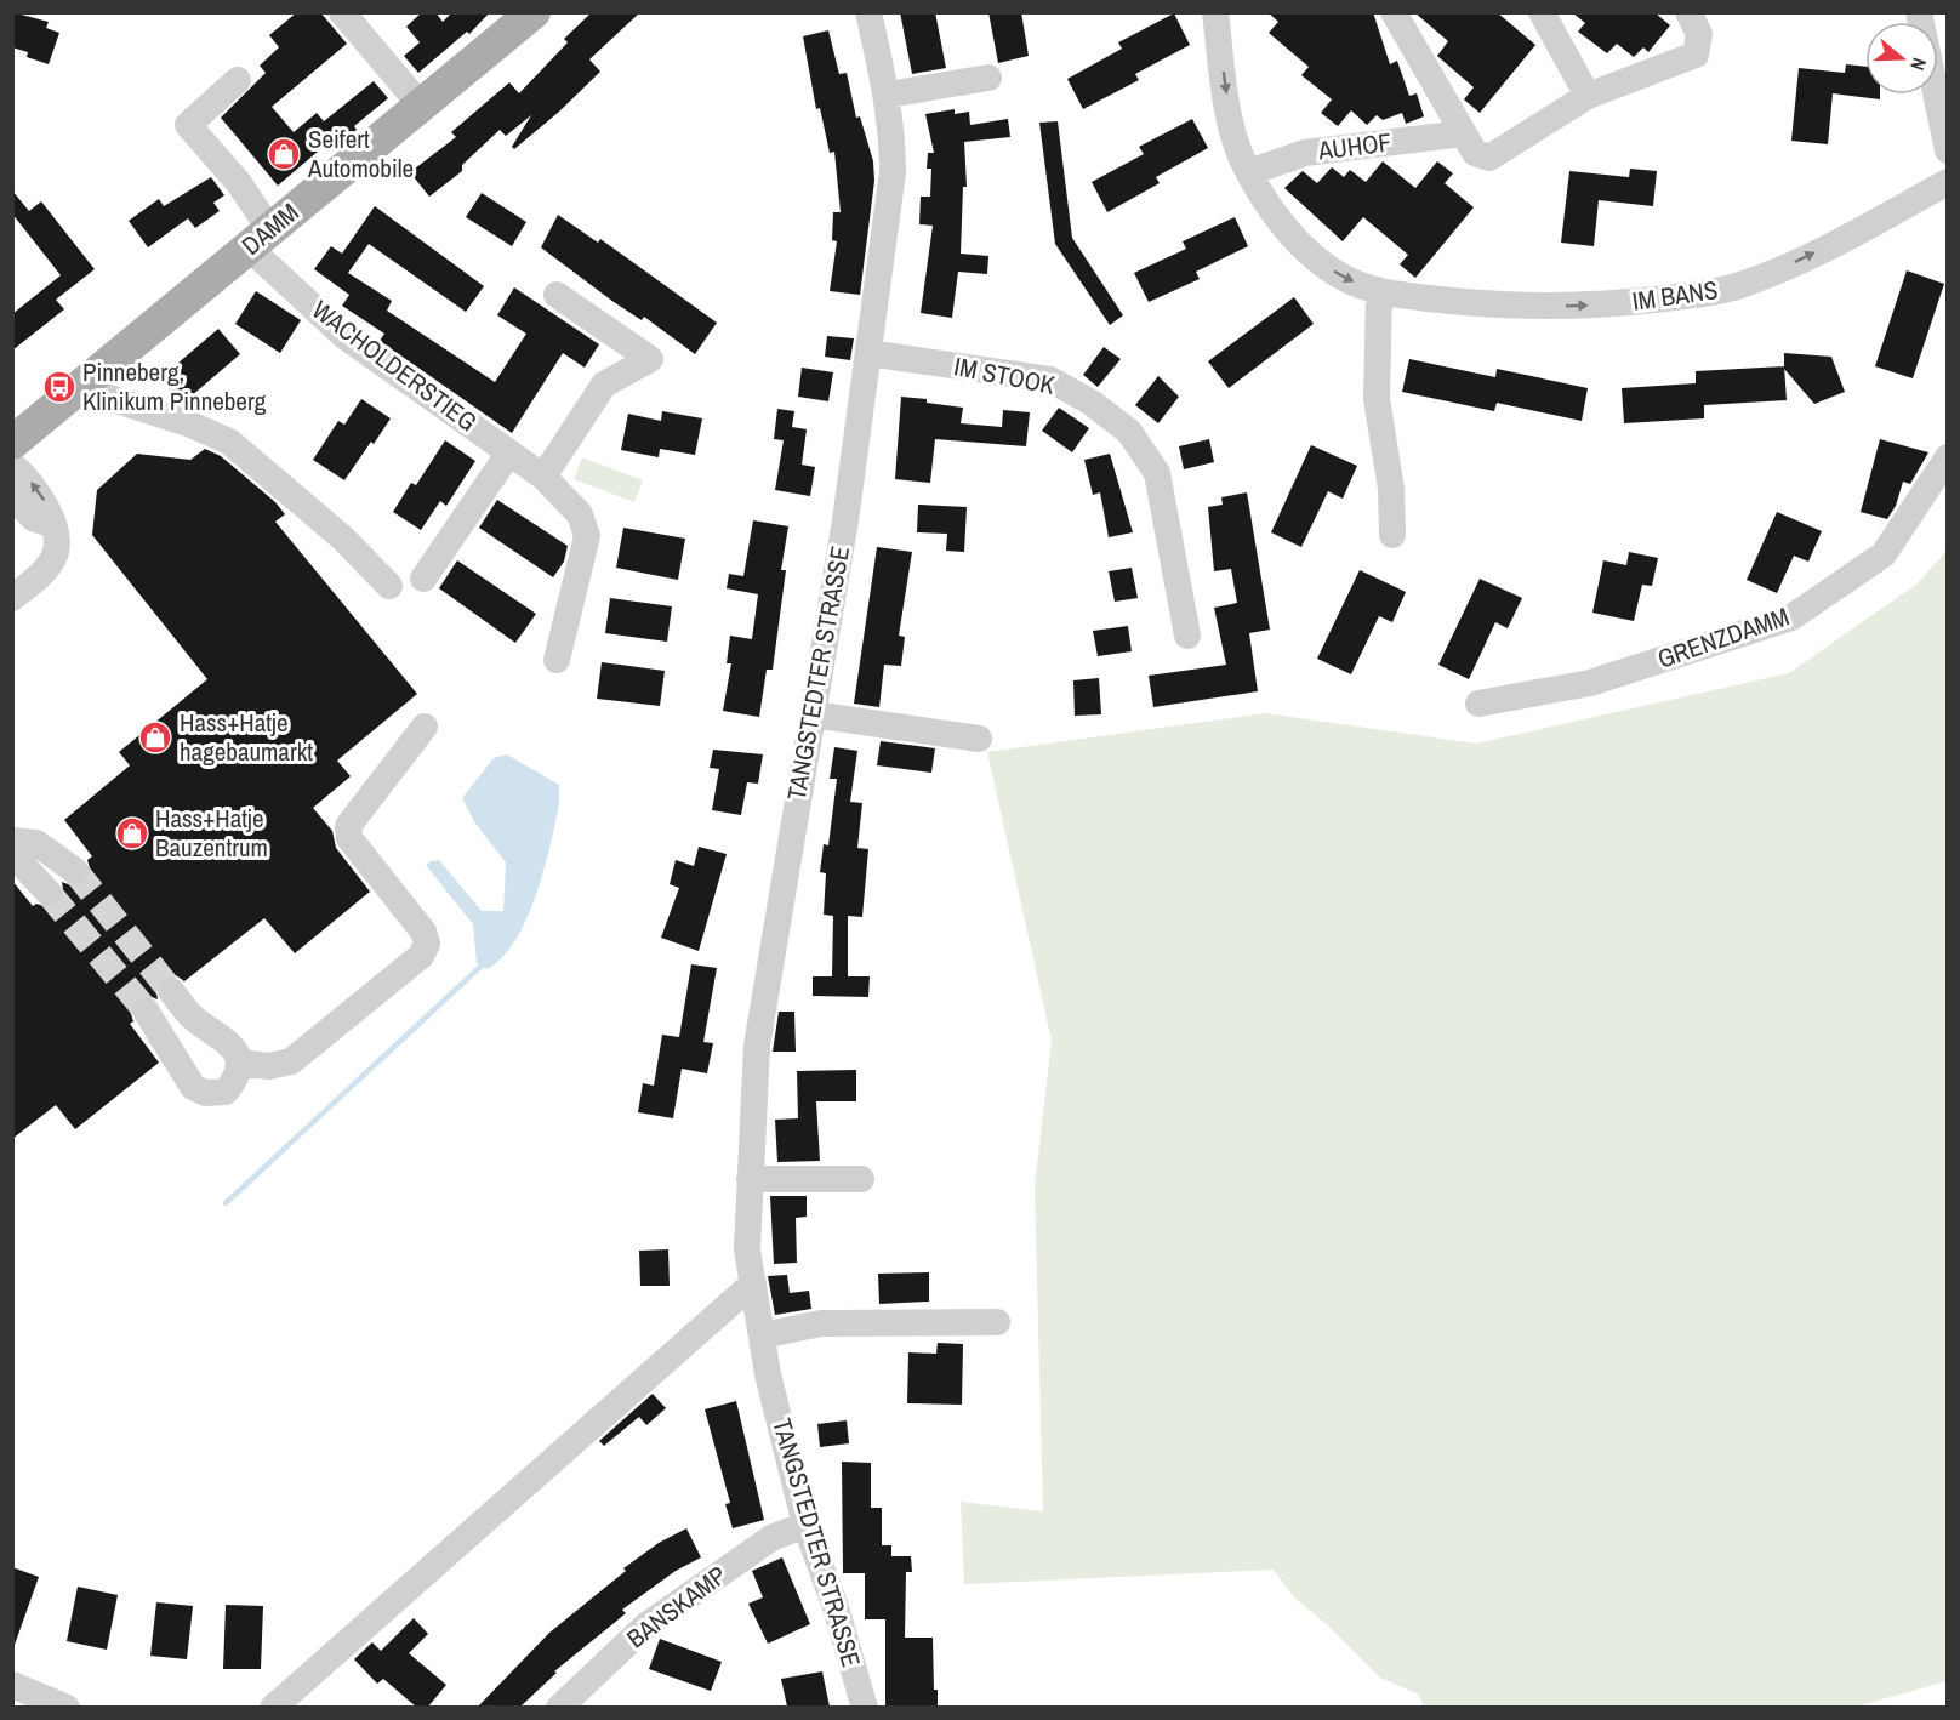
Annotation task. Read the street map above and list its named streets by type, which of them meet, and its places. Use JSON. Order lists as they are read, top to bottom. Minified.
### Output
{"streets":{"main road":["DAMM"],"street":["AUHOF","IM BANS","WACHOLDERSTIEG","IM STOOK","GRENZDAMM","TANGSTEDTER STRASSE","BANSKAMP"]},"crossings":[["AUHOF","IM BANS"],["DAMM","WACHOLDERSTIEG"],["IM STOOK","TANGSTEDTER STRASSE"],["TANGSTEDTER STRASSE","BANSKAMP"]],"places":{"shop":["Seifert Automobile","Hass+Hatje hagebaumarkt","Hass+Hatje Bauzentrum"],"bus stop":["Pinneberg, Klinikum Pinneberg"]},"north":"right"}
